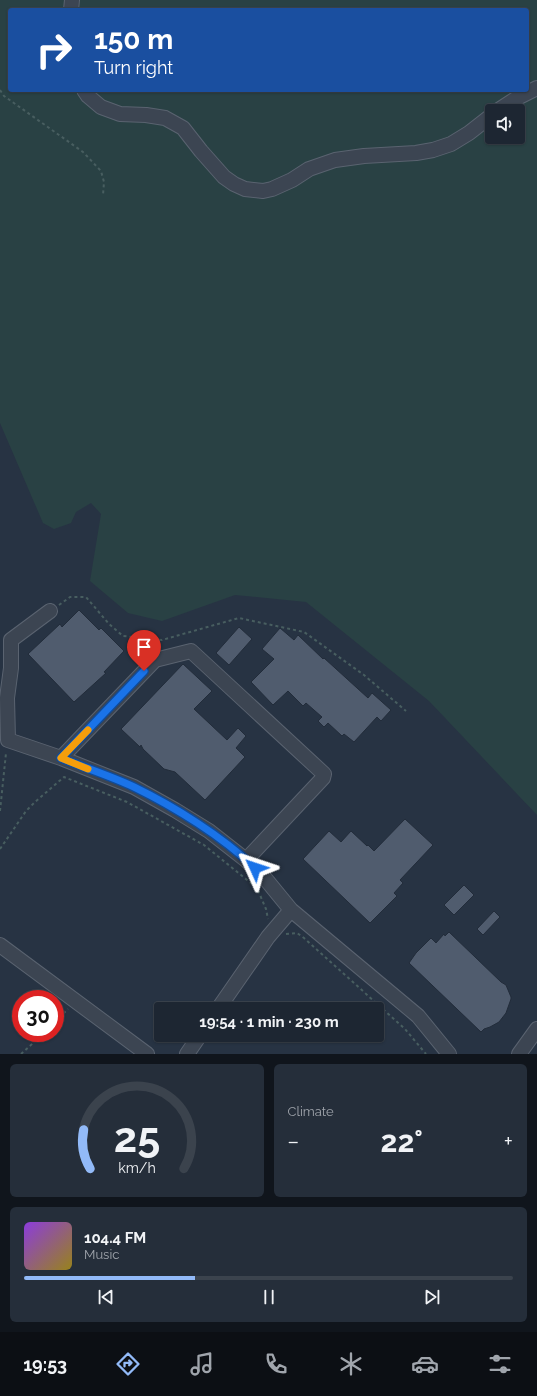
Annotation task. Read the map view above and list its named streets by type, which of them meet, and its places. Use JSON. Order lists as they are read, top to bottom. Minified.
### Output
{"page":{"turn":["150 m","Turn right"],"limit":"30","trip":"19:54 · 1 min · 230 m","tile":"Climate","heat":["−","22°","+"],"song":["104.4 FM","Music"],"tabs":"19:53","gauge":["25","km/h"]}}
